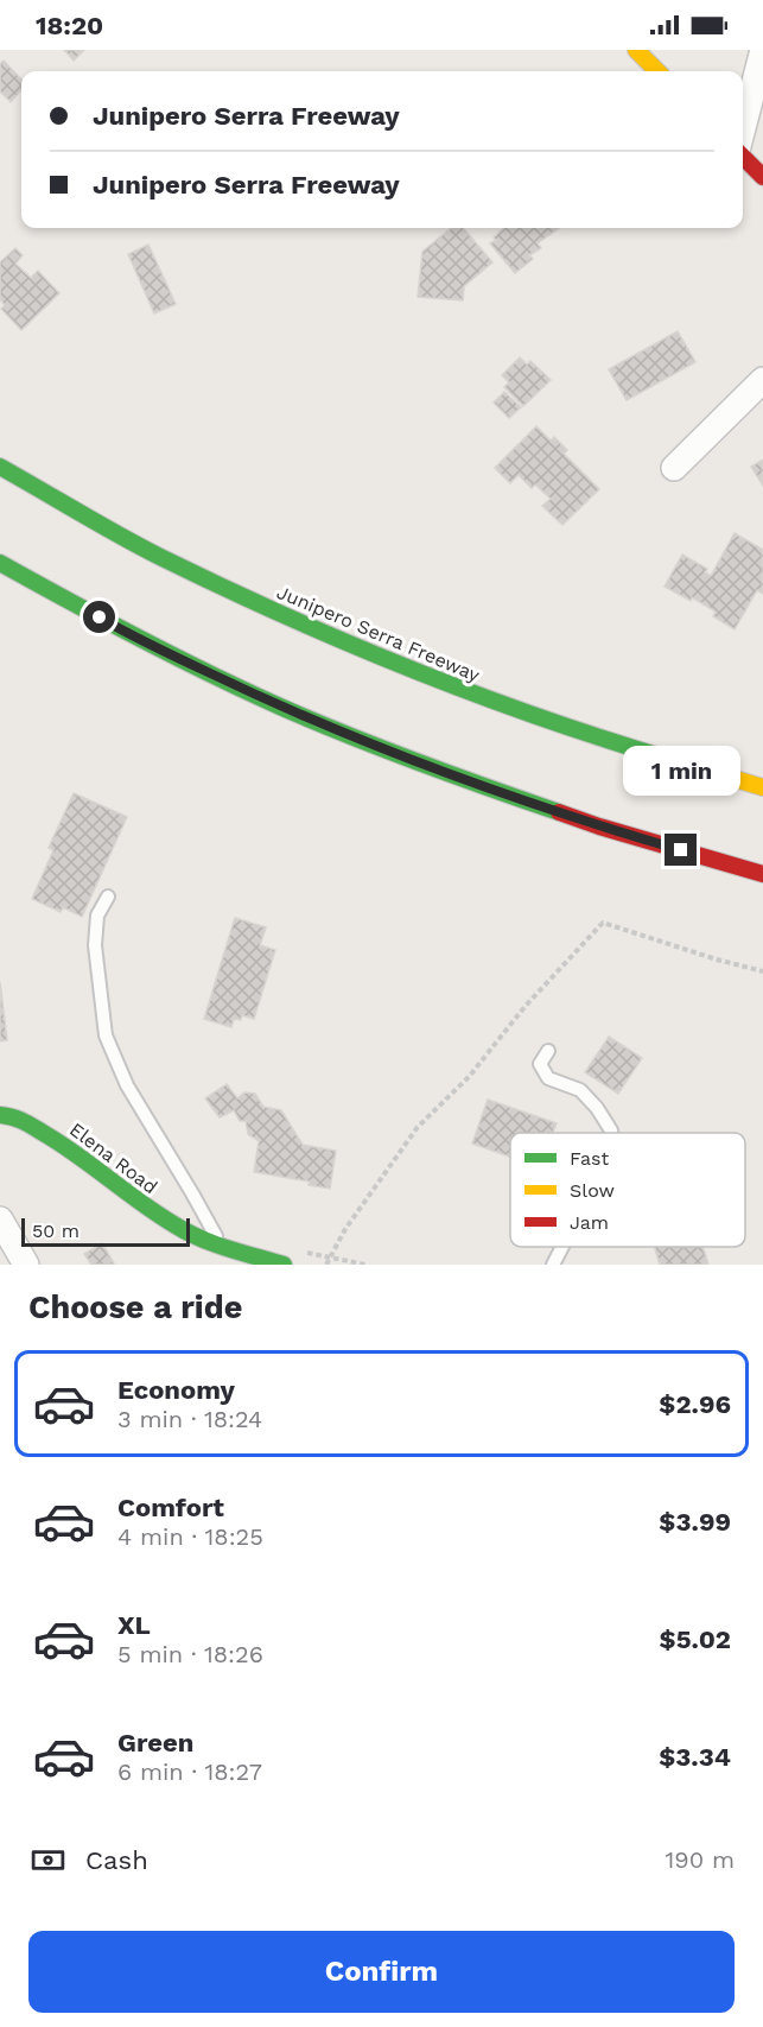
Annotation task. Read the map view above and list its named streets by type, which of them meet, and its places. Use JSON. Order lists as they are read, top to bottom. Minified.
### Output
{"streets":{"main road":["Junipero Serra Freeway","Elena Road"]},"legend":["Fast","Slow","Jam"],"scale_bar":"50 m","page":{"status":"18:20","banner":["Junipero Serra Freeway","Junipero Serra Freeway"],"bubble":"1 min","scale":"50 m","heading":"Choose a ride","list":[{"name":"Economy","note":"3 min · 18:24","value":"$2.96"},{"name":"Comfort","note":"4 min · 18:25","value":"$3.99"},{"name":"XL","note":"5 min · 18:26","value":"$5.02"},{"name":"Green","note":"6 min · 18:27","value":"$3.34"}],"pay":["Cash","190 m"],"buttons":"Confirm"}}
